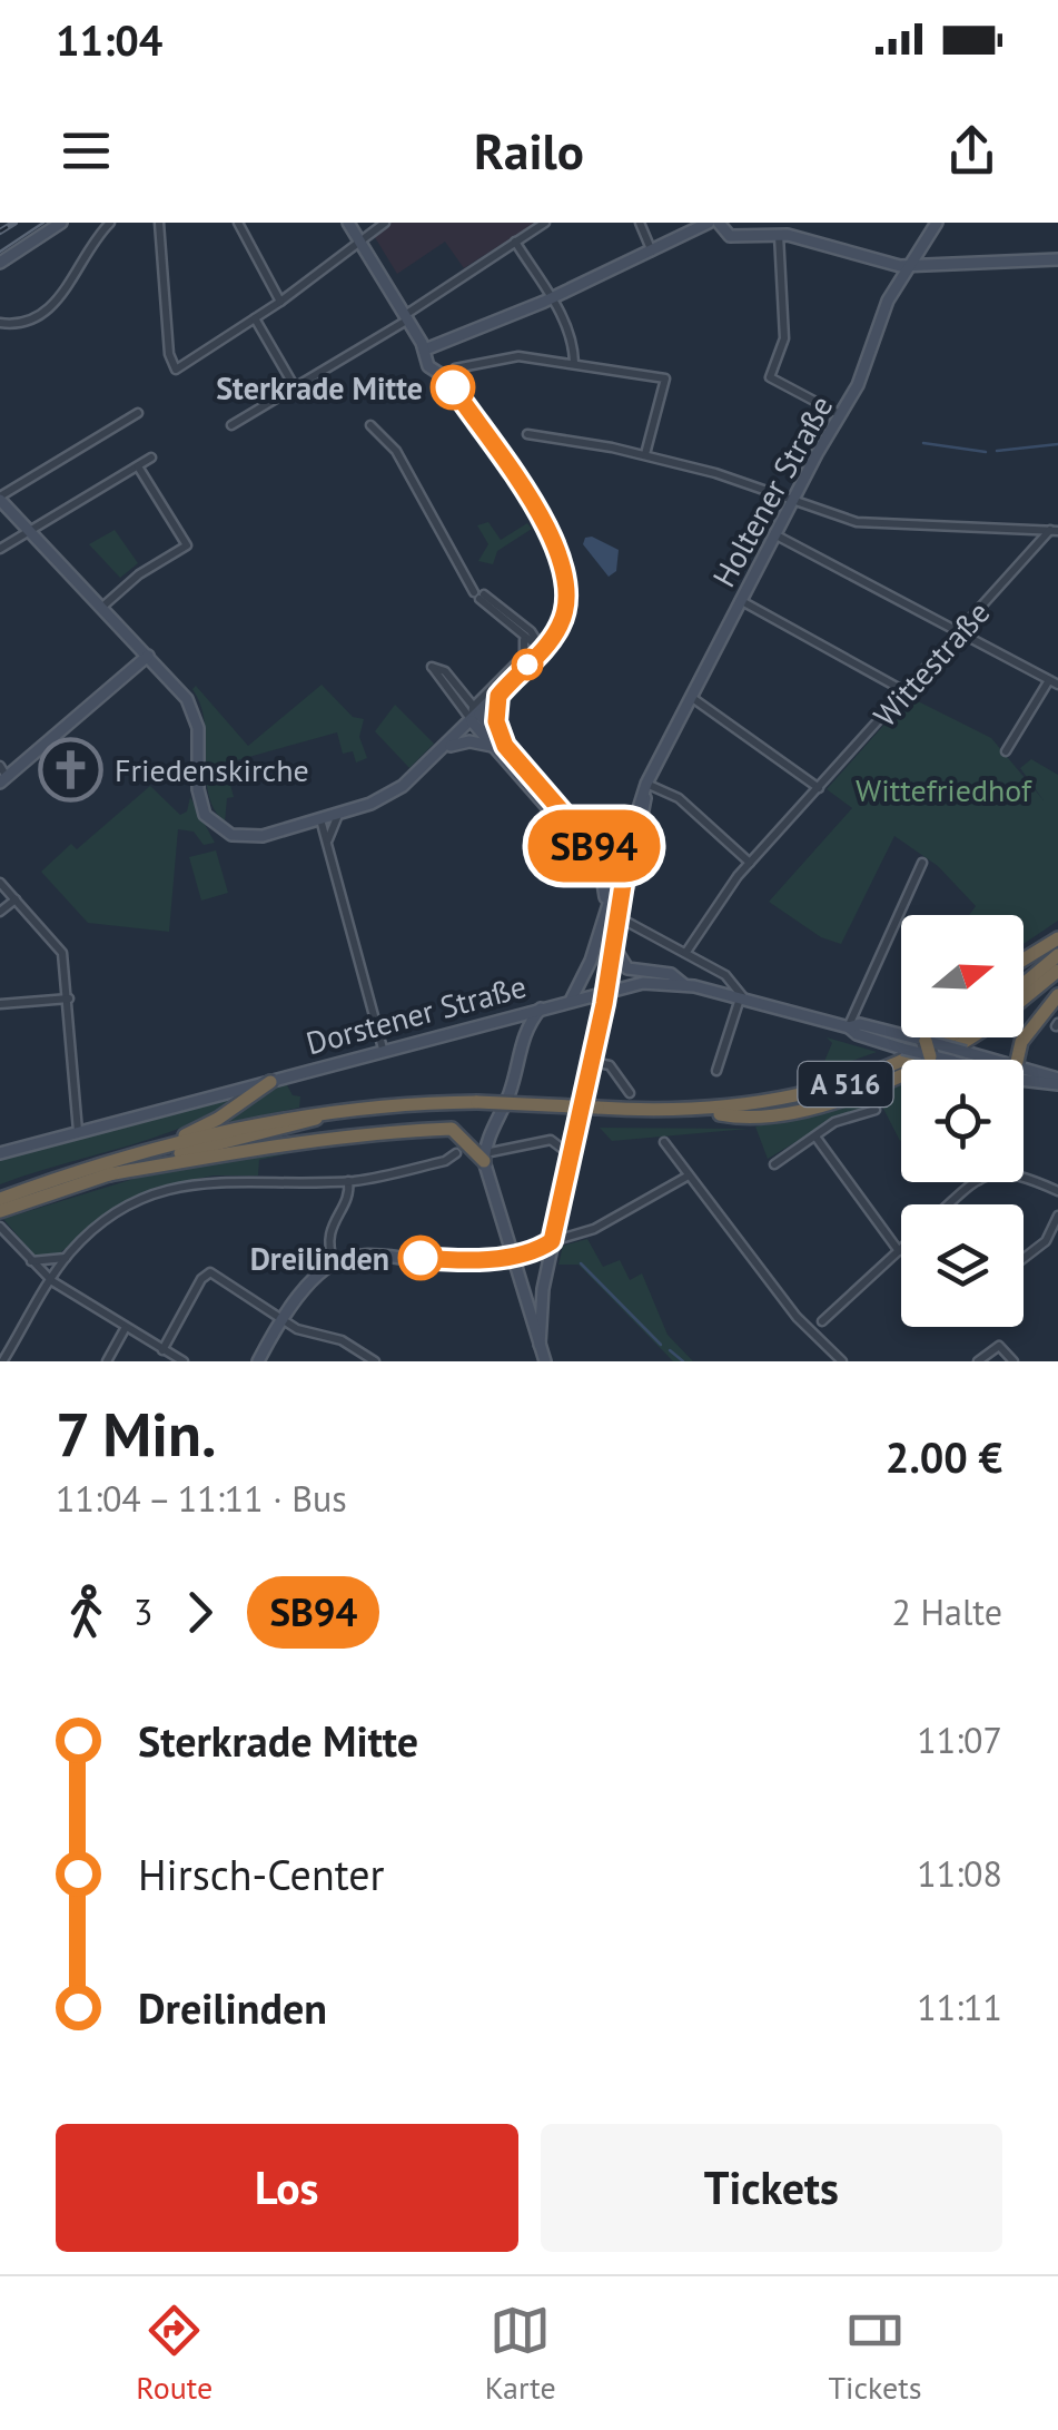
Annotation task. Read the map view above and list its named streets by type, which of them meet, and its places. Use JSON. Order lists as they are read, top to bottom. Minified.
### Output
{"streets":{"highway":["A 516"],"main road":["Holtener Straße","Dorstener Straße"],"street":["Wittestraße"]},"crossings":[["Holtener Straße","Dorstener Straße"]],"parks":["Wittefriedhof"],"places":{"other":["Sterkrade Mitte","Dreilinden"],"church":["Friedenskirche"]},"lines":["bus line SB94"],"north":"right","page":{"status":"11:04","header":"Railo","on_map":"SB94","heading":["7 Min.","11:04 – 11:11 · Bus","2.00 €"],"legs":["3","SB94","2 Halte"],"list":[{"name":"Sterkrade Mitte","value":"11:07"},{"name":"Hirsch-Center","value":"11:08"},{"name":"Dreilinden","value":"11:11"}],"buttons":["Los","Tickets"],"tabs":["Route","Karte","Tickets"]}}
